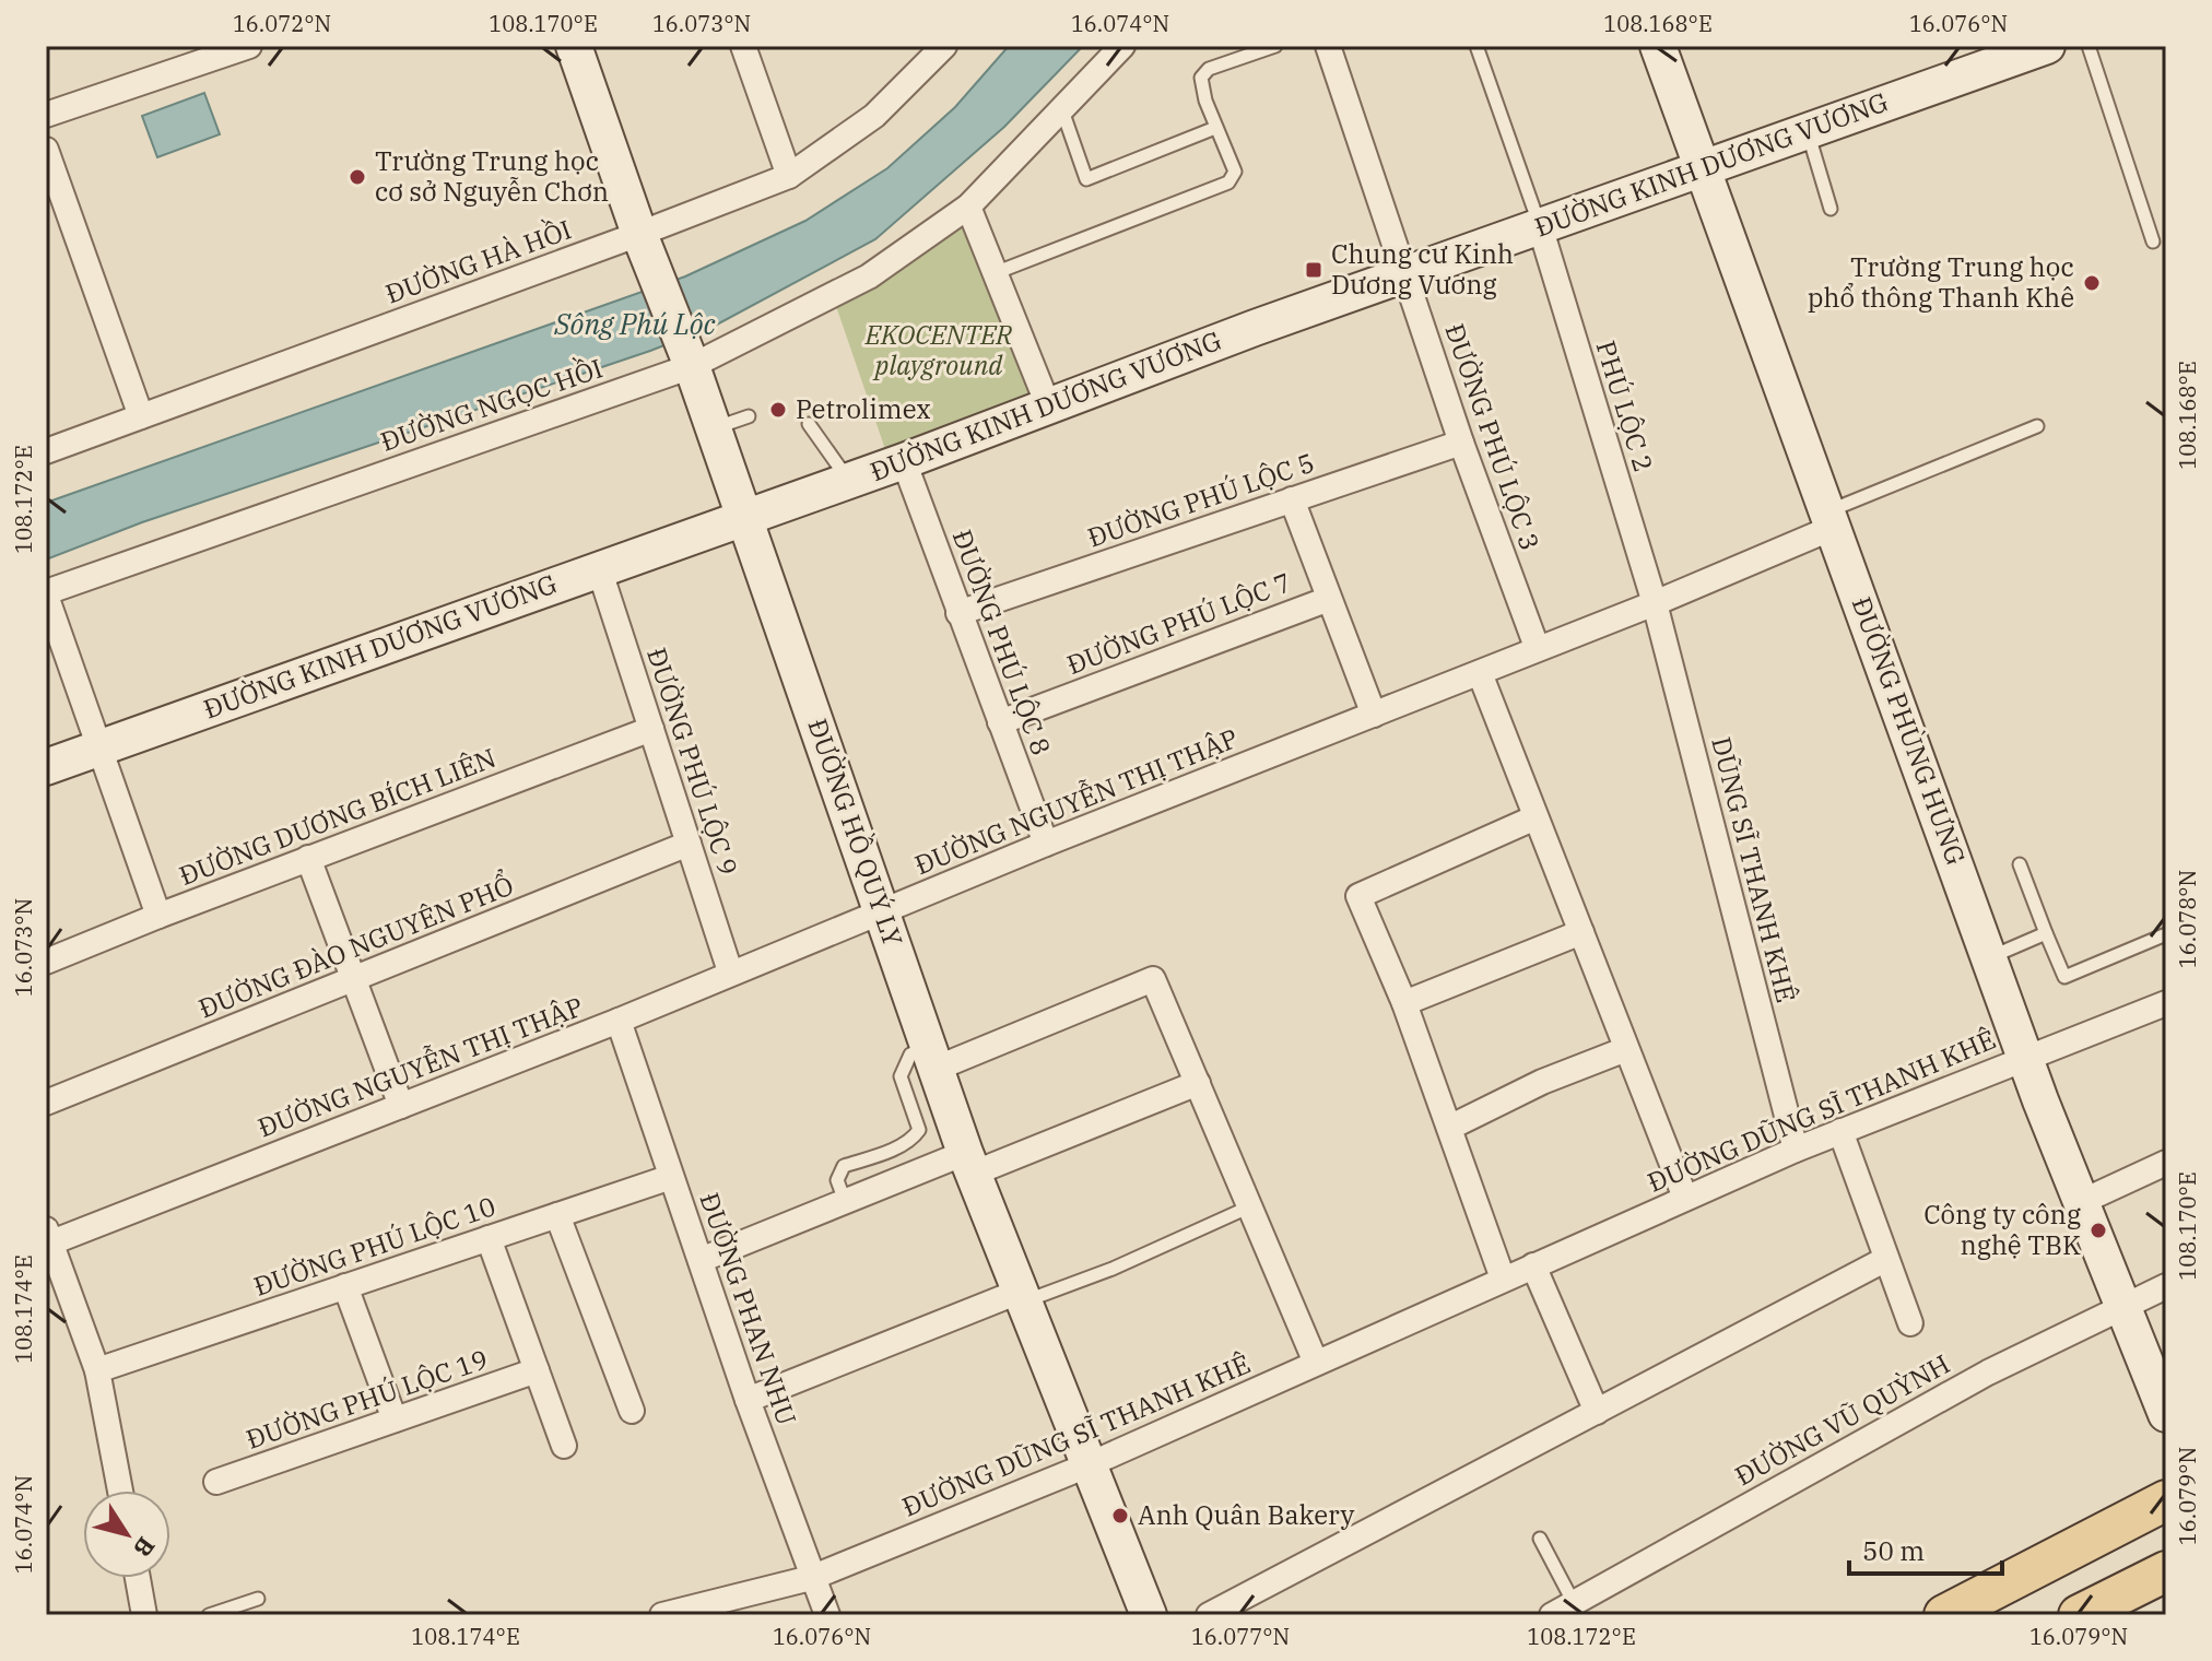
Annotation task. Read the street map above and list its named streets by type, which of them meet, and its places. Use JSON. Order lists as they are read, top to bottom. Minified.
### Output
{"streets":{"street":["ĐƯỜNG KINH DƯƠNG VƯƠNG","ĐƯỜNG HÀ HỒI","ĐƯỜNG NGỌC HỒI","PHÚ LỘC 2","ĐƯỜNG PHÚ LỘC 3","ĐƯỜNG PHÚ LỘC 5","ĐƯỜNG PHÚ LỘC 7","ĐƯỜNG PHÚ LỘC 8","ĐƯỜNG PHÙNG HƯNG","ĐƯỜNG PHÚ LỘC 9","ĐƯỜNG NGUYỄN THỊ THẬP","ĐƯỜNG DƯƠNG BÍCH LIÊN","ĐƯỜNG HỒ QUÝ LY","DŨNG SĨ THANH KHÊ","ĐƯỜNG ĐÀO NGUYÊN PHỔ","ĐƯỜNG DŨNG SĨ THANH KHÊ","ĐƯỜNG PHÚ LỘC 10","ĐƯỜNG PHAN NHU","ĐƯỜNG PHÚ LỘC 19","ĐƯỜNG VŨ QUỲNH"]},"crossings":[["ĐƯỜNG KINH DƯƠNG VƯƠNG","PHÚ LỘC 2"],["ĐƯỜNG KINH DƯƠNG VƯƠNG","ĐƯỜNG PHÚ LỘC 3"],["ĐƯỜNG KINH DƯƠNG VƯƠNG","ĐƯỜNG PHÚ LỘC 8"],["ĐƯỜNG KINH DƯƠNG VƯƠNG","ĐƯỜNG PHÙNG HƯNG"],["ĐƯỜNG KINH DƯƠNG VƯƠNG","ĐƯỜNG PHÚ LỘC 9"],["ĐƯỜNG KINH DƯƠNG VƯƠNG","ĐƯỜNG HỒ QUÝ LY"],["ĐƯỜNG HÀ HỒI","ĐƯỜNG HỒ QUÝ LY"],["ĐƯỜNG NGỌC HỒI","ĐƯỜNG HỒ QUÝ LY"],["PHÚ LỘC 2","ĐƯỜNG NGUYỄN THỊ THẬP"],["PHÚ LỘC 2","DŨNG SĨ THANH KHÊ"],["ĐƯỜNG PHÚ LỘC 3","ĐƯỜNG PHÚ LỘC 5"],["ĐƯỜNG PHÚ LỘC 3","ĐƯỜNG NGUYỄN THỊ THẬP"],["ĐƯỜNG PHÚ LỘC 5","ĐƯỜNG PHÚ LỘC 8"],["ĐƯỜNG PHÚ LỘC 7","ĐƯỜNG PHÚ LỘC 8"],["ĐƯỜNG PHÚ LỘC 8","ĐƯỜNG NGUYỄN THỊ THẬP"],["ĐƯỜNG PHÙNG HƯNG","ĐƯỜNG NGUYỄN THỊ THẬP"],["ĐƯỜNG PHÙNG HƯNG","ĐƯỜNG DŨNG SĨ THANH KHÊ"],["ĐƯỜNG PHÙNG HƯNG","ĐƯỜNG VŨ QUỲNH"],["ĐƯỜNG PHÚ LỘC 9","ĐƯỜNG NGUYỄN THỊ THẬP"],["ĐƯỜNG PHÚ LỘC 9","ĐƯỜNG DƯƠNG BÍCH LIÊN"],["ĐƯỜNG PHÚ LỘC 9","ĐƯỜNG ĐÀO NGUYÊN PHỔ"],["ĐƯỜNG NGUYỄN THỊ THẬP","ĐƯỜNG HỒ QUÝ LY"],["ĐƯỜNG NGUYỄN THỊ THẬP","DŨNG SĨ THANH KHÊ"],["ĐƯỜNG NGUYỄN THỊ THẬP","ĐƯỜNG PHAN NHU"],["ĐƯỜNG HỒ QUÝ LY","ĐƯỜNG DŨNG SĨ THANH KHÊ"],["DŨNG SĨ THANH KHÊ","ĐƯỜNG DŨNG SĨ THANH KHÊ"],["ĐƯỜNG DŨNG SĨ THANH KHÊ","ĐƯỜNG PHAN NHU"],["ĐƯỜNG PHÚ LỘC 10","ĐƯỜNG PHAN NHU"]],"water":["Sông Phú Lộc"],"parks":["EKOCENTER playground"],"places":{"other":["Trường Trung học cơ sở Nguyễn Chơn","Trường Trung học phổ thông Thanh Khê","Petrolimex","Công ty công nghệ TBK","Anh Quân Bakery"],"transit":["Chung cư Kinh Dương Vương"]},"scale_bar":"50 m","north":"bottom right","coordinates":["16.072°N","108.170°E","16.073°N","16.074°N","108.168°E","16.076°N","108.172°E","16.078°N","108.174°E","16.079°N","16.077°N"]}
